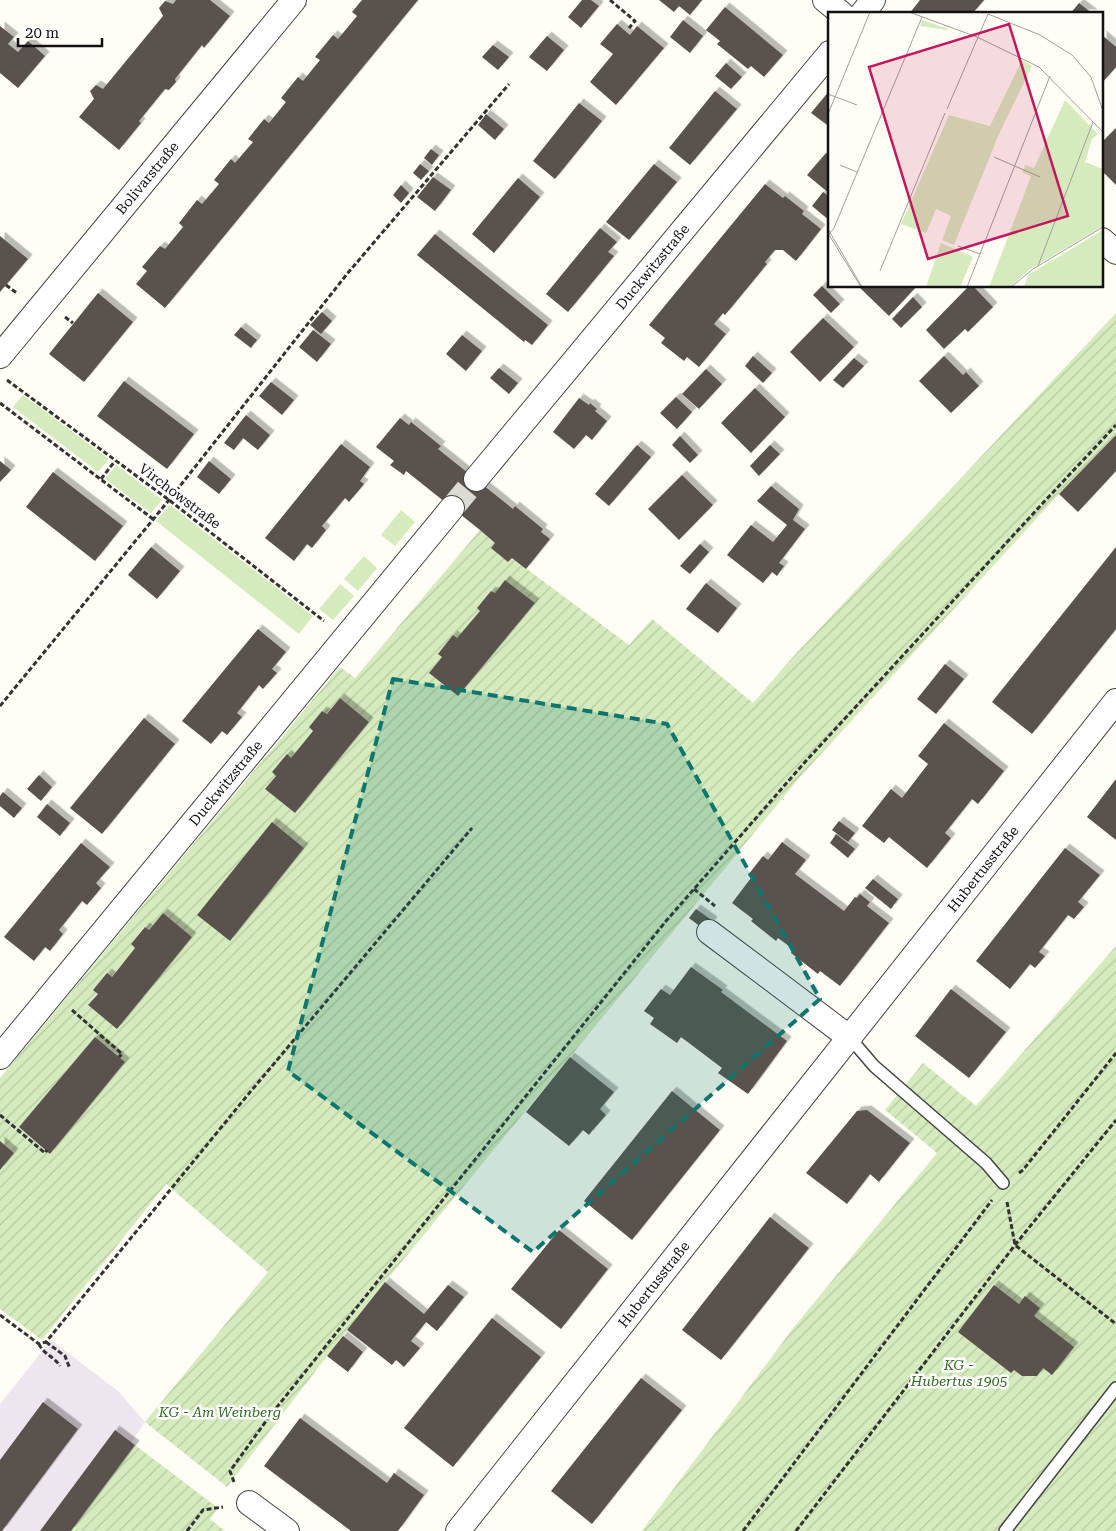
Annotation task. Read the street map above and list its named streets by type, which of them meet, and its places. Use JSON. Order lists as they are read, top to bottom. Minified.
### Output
{"streets":{"street":["Bolivarstraße","Duckwitzstraße","Hubertusstraße"],"path":["Virchowstraße"]},"crossings":[["Duckwitzstraße","Virchowstraße"]],"parks":["KG - Hubertus 1905","KG - Am Weinberg"],"scale_bar":"20 m"}
